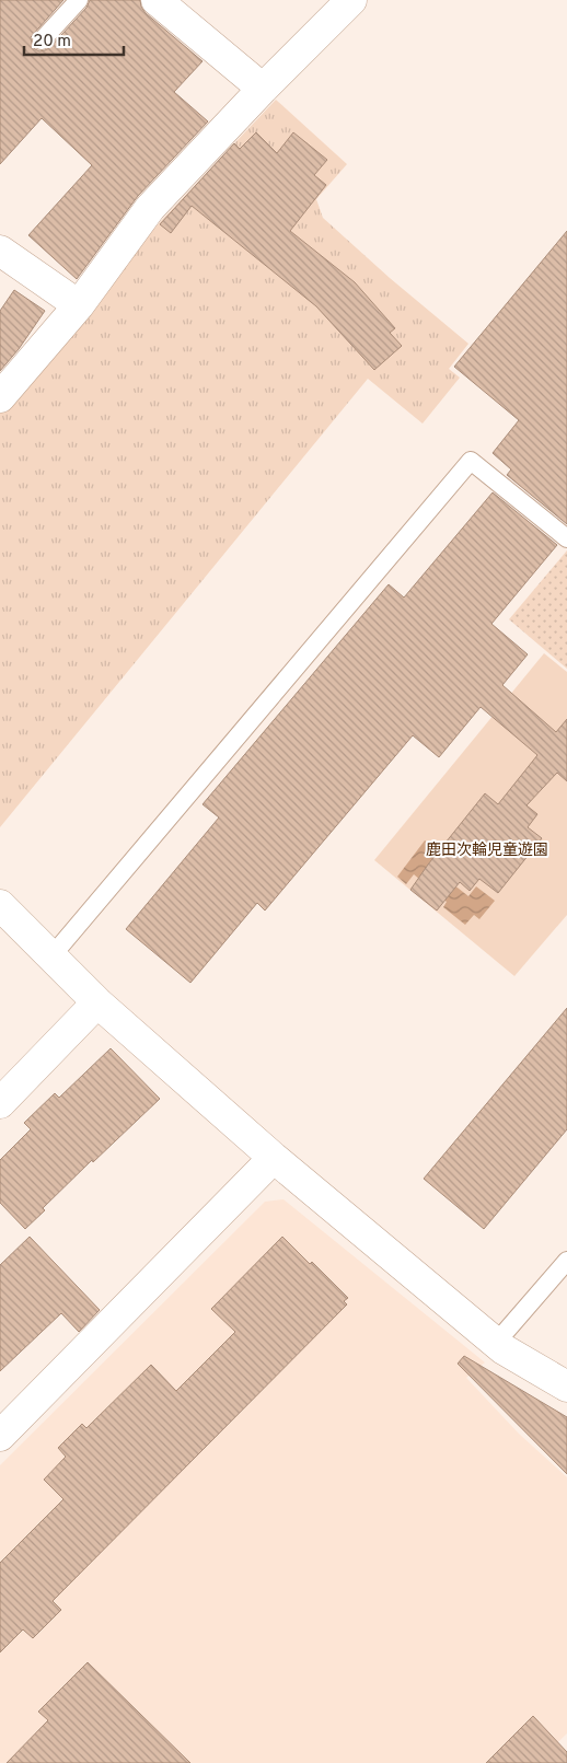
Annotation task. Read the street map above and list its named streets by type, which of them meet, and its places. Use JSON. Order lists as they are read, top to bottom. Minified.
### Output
{"parks":["鹿田次輪児童遊園"],"scale_bar":"20 m"}
